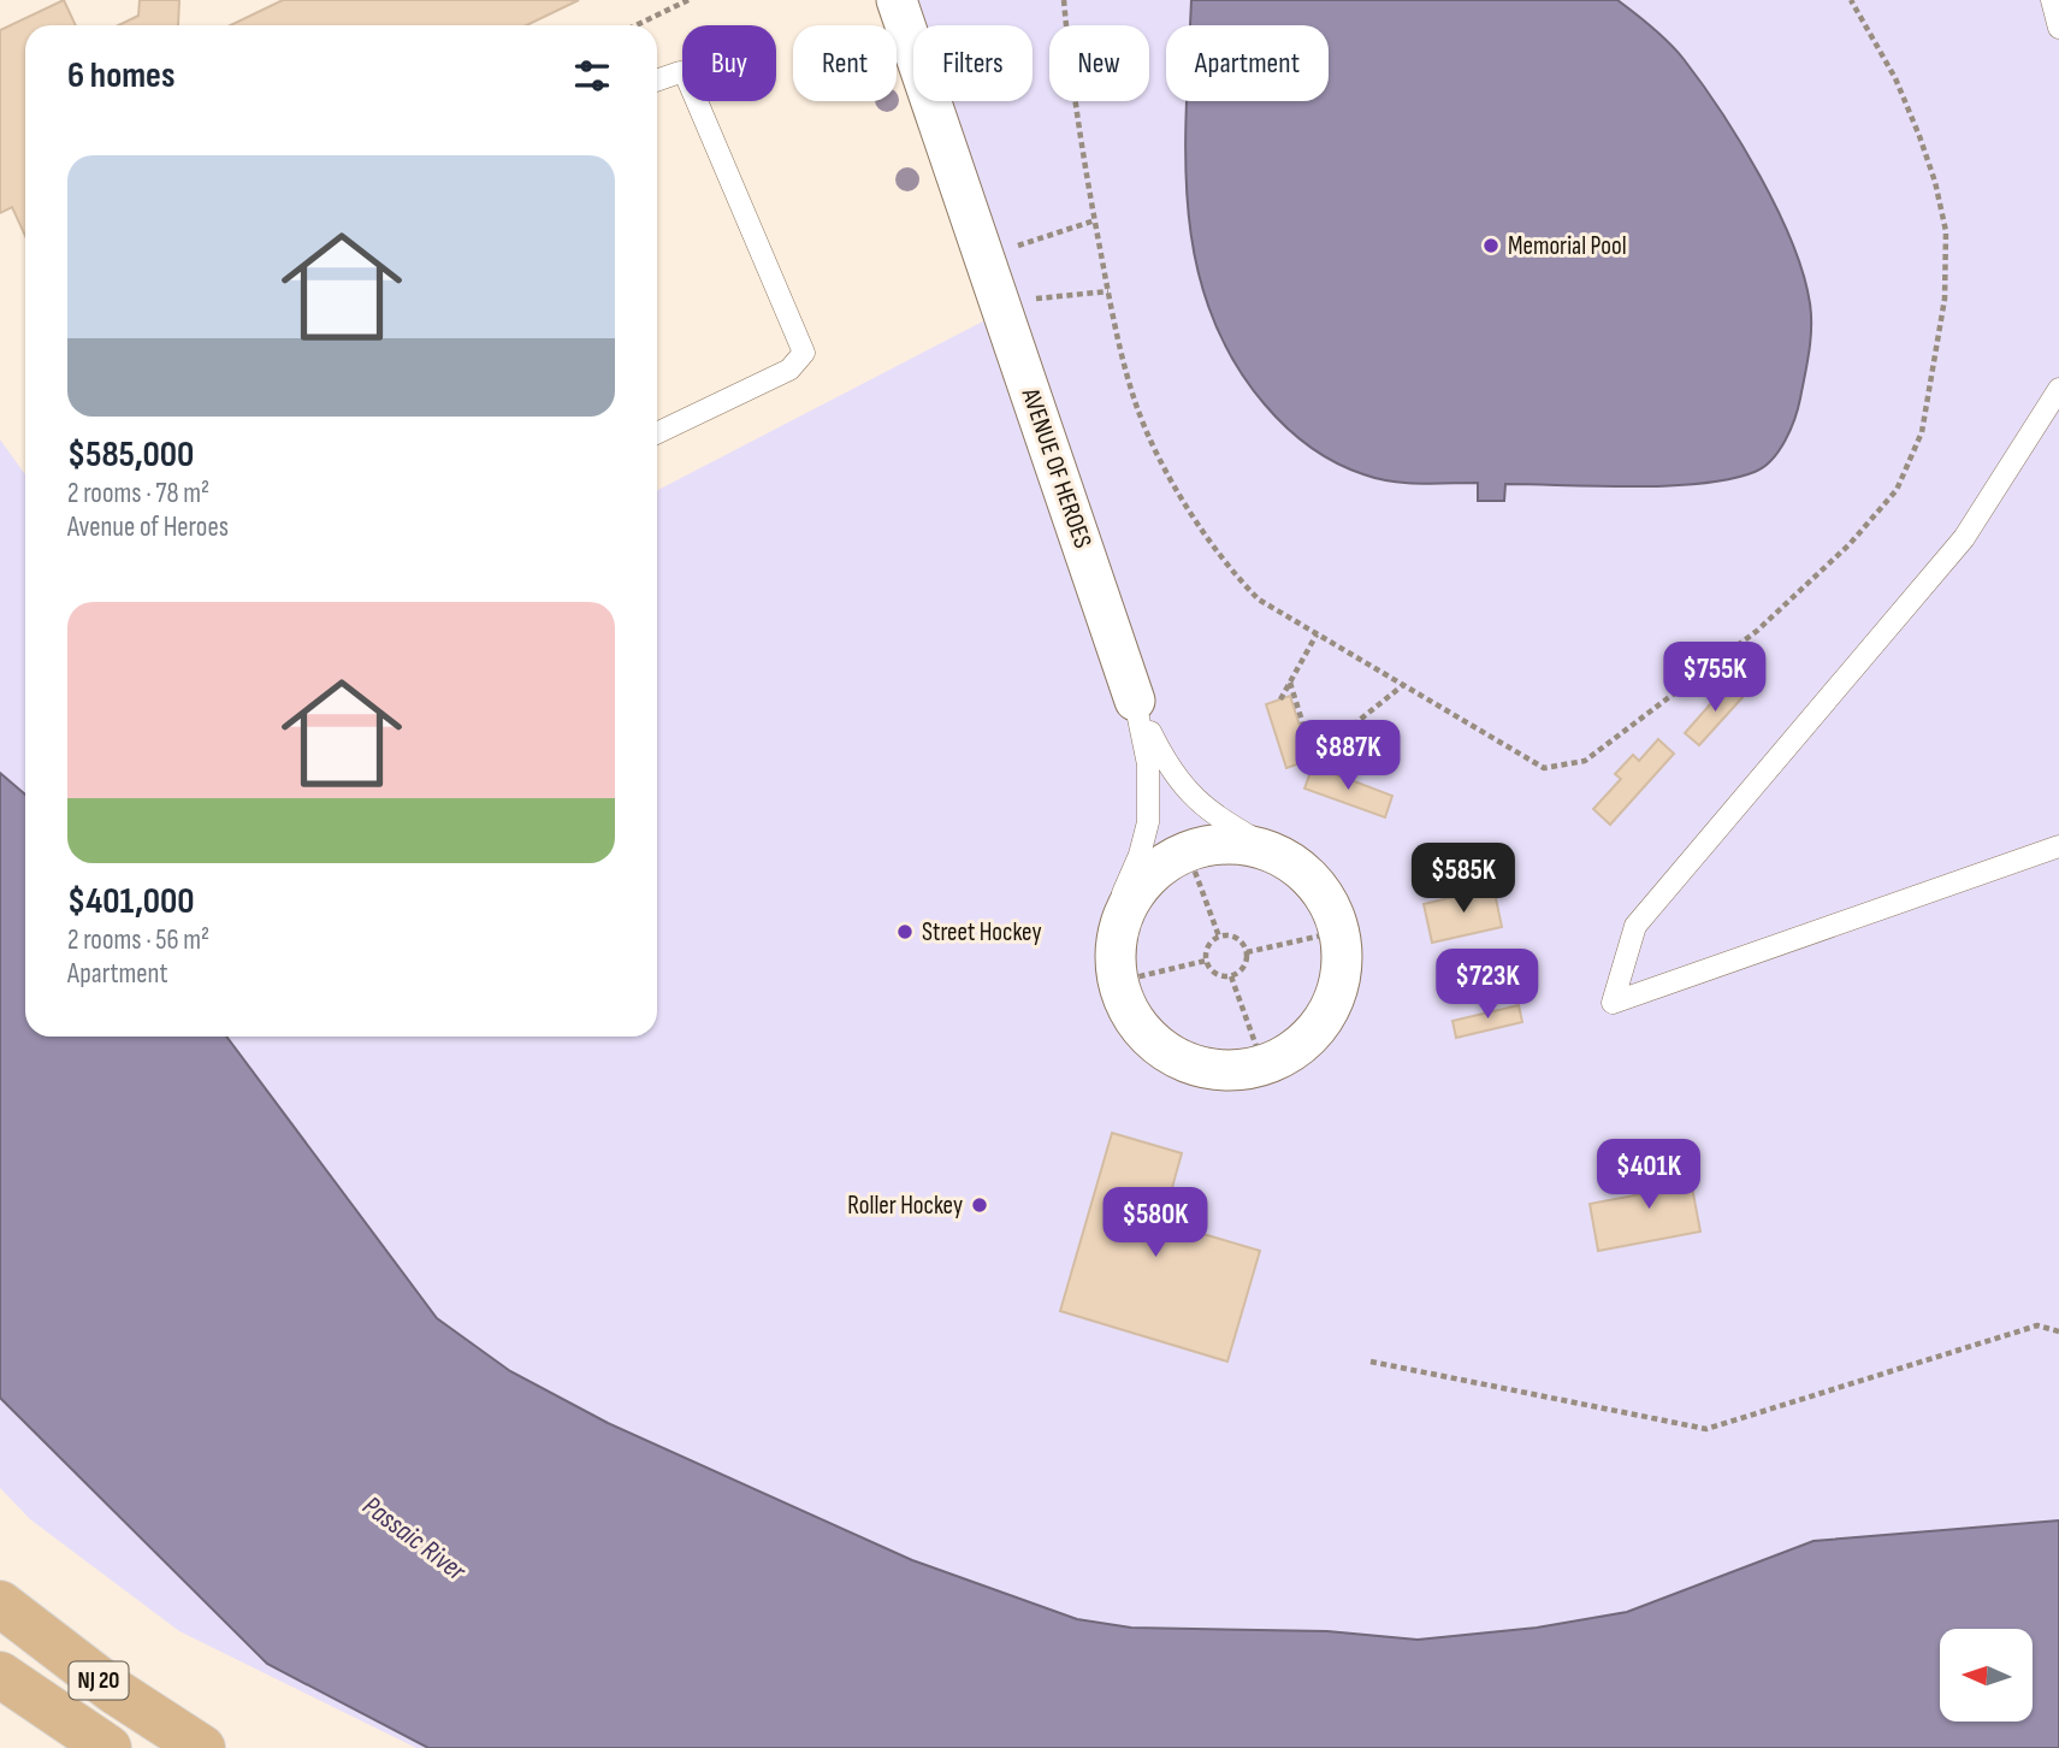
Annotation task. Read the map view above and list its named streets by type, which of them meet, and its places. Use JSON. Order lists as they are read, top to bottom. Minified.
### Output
{"streets":{"main road":["NJ 20"],"street":["AVENUE OF HEROES"]},"water":["Passaic River"],"places":["Memorial Pool","Street Hockey","Roller Hockey"],"north":"left","page":{"chip":["Buy","Rent","Filters","New","Apartment"],"heading":"6 homes","list":[{"name":"$585,000","note":"2 rooms · 78 m² · Avenue of Heroes"},{"name":"$401,000","note":"2 rooms · 56 m² · Apartment"}],"price":["$755K","$887K","$585K","$723K","$401K","$580K"]}}
